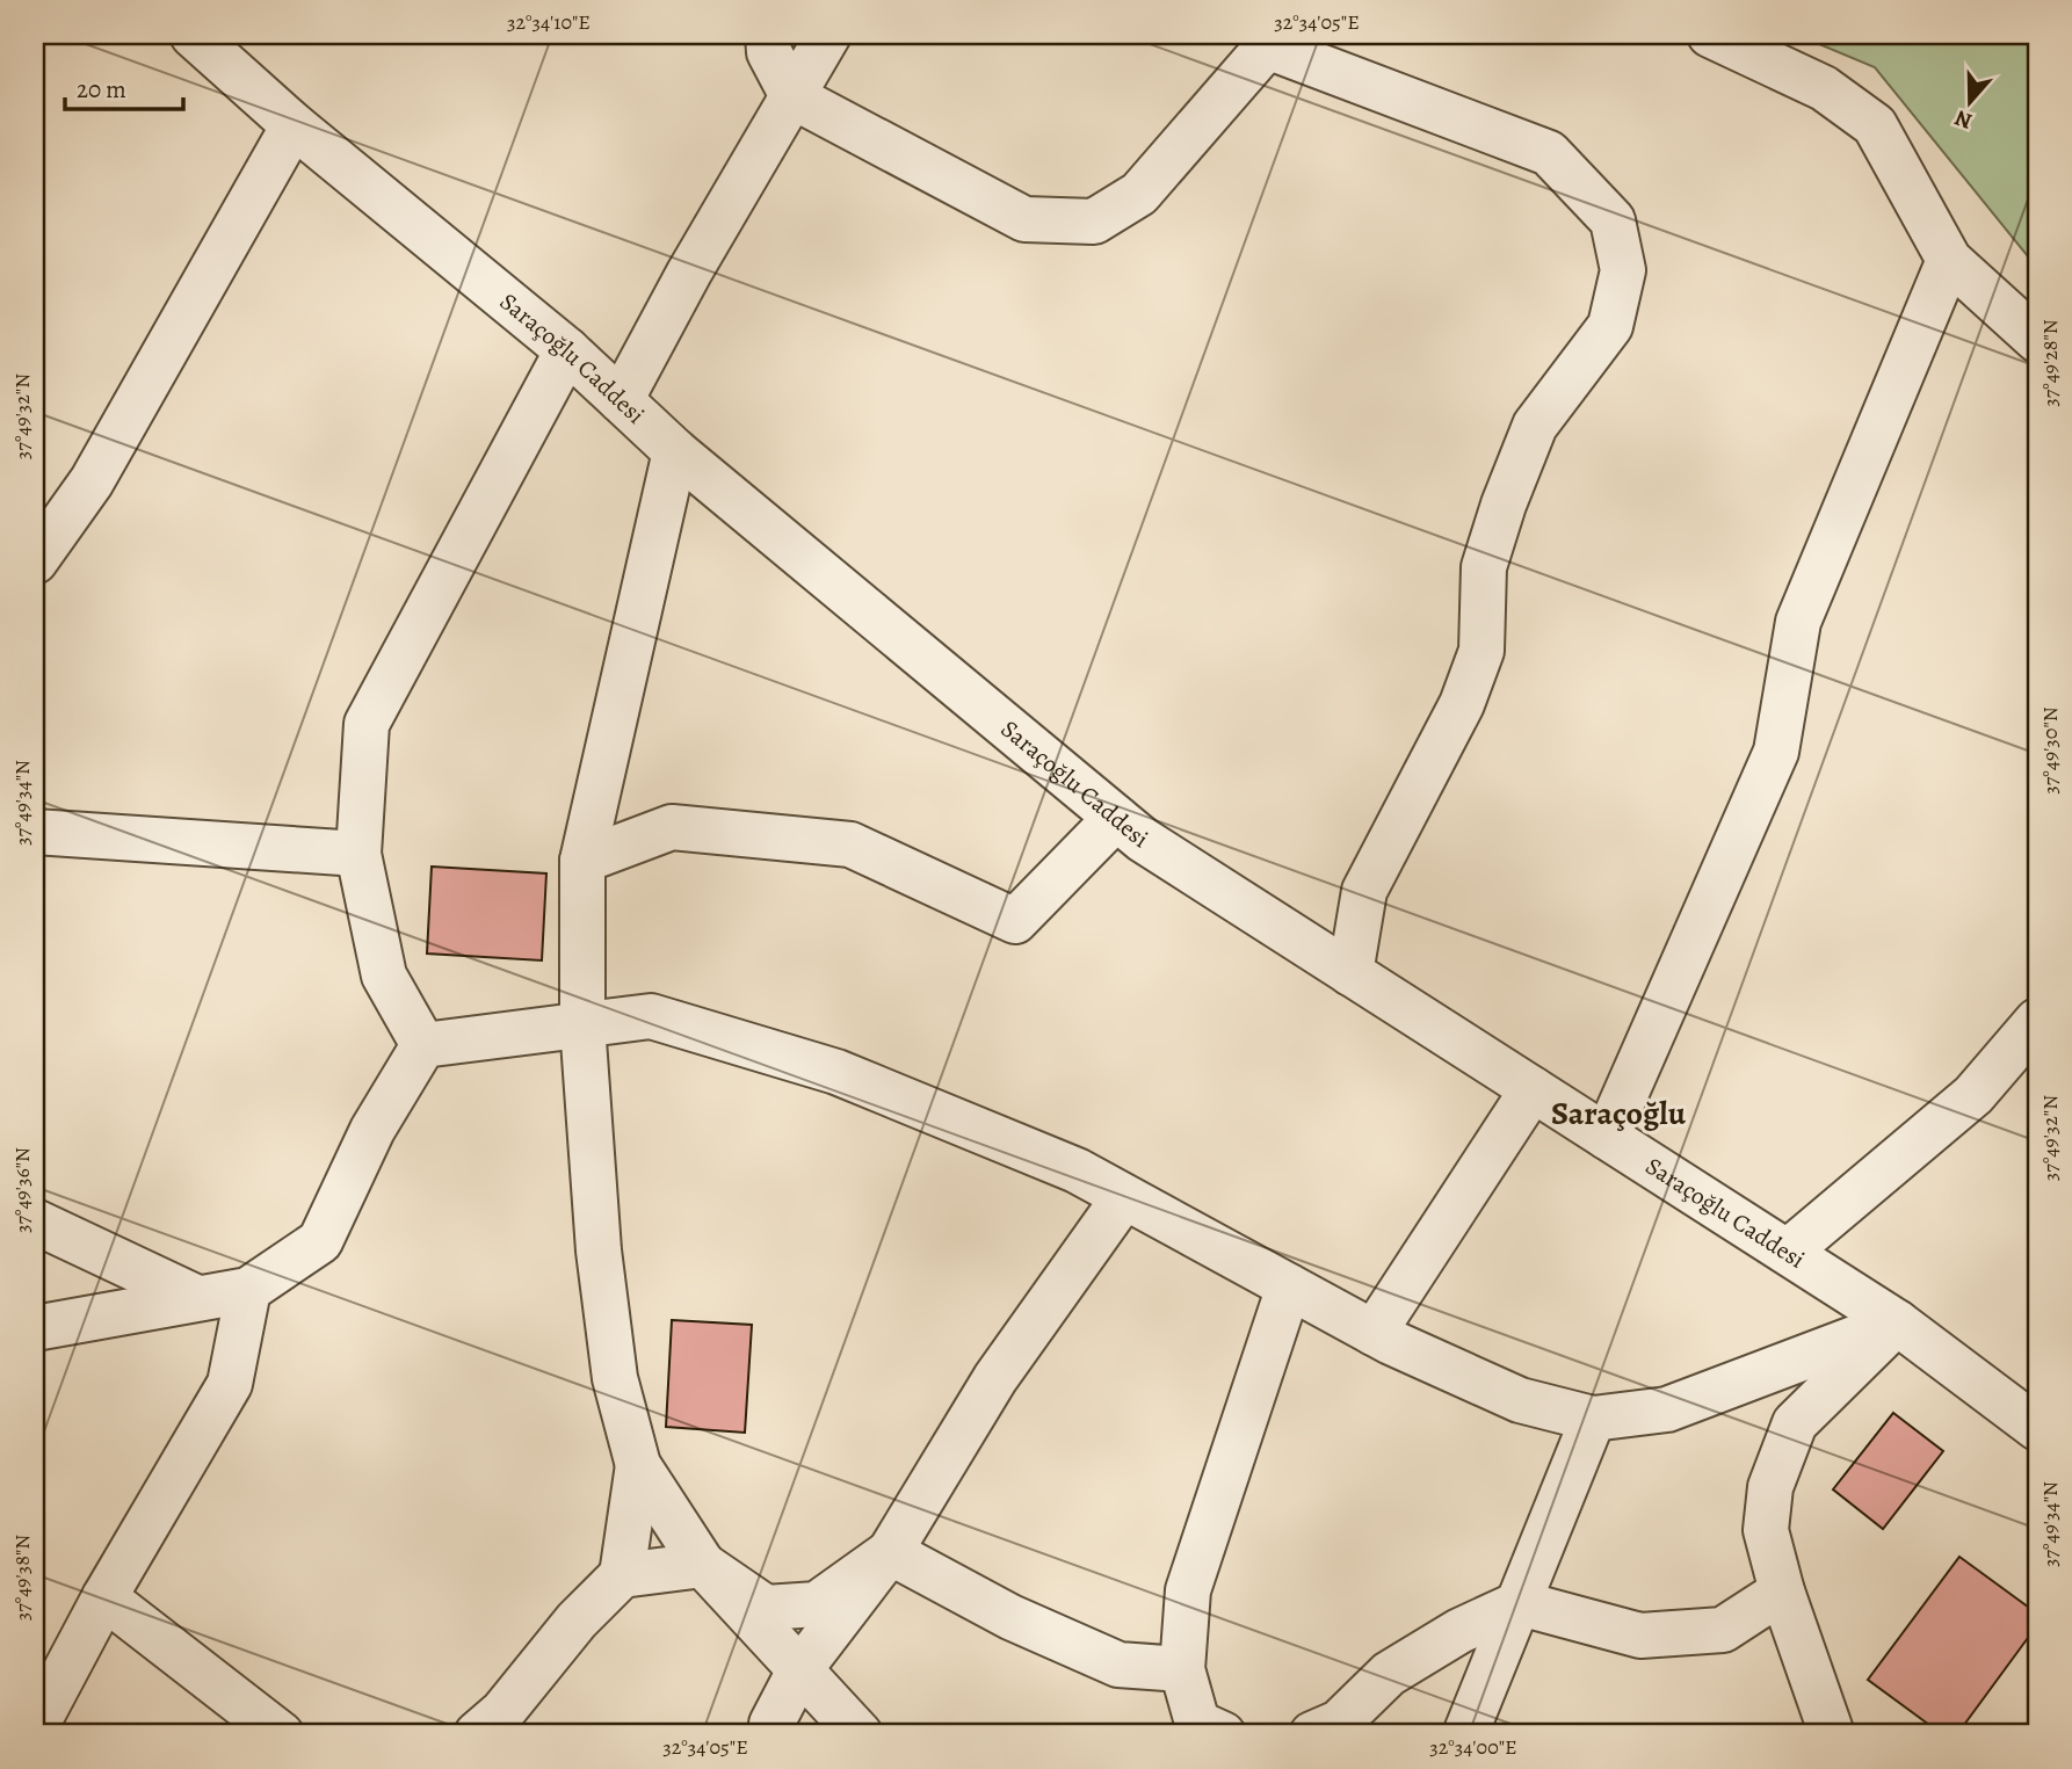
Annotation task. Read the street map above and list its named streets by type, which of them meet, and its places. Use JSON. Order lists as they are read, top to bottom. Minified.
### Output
{"streets":{"street":["Saraçoğlu Caddesi"]},"districts":["Saraçoğlu"],"scale_bar":"20 m","north":"bottom","coordinates":["32°34'10\"E","32°34'05\"E","37°49'28\"N","37°49'32\"N","37°49'30\"N","37°49'34\"N","37°49'36\"N","37°49'38\"N","32°34'00\"E"]}
